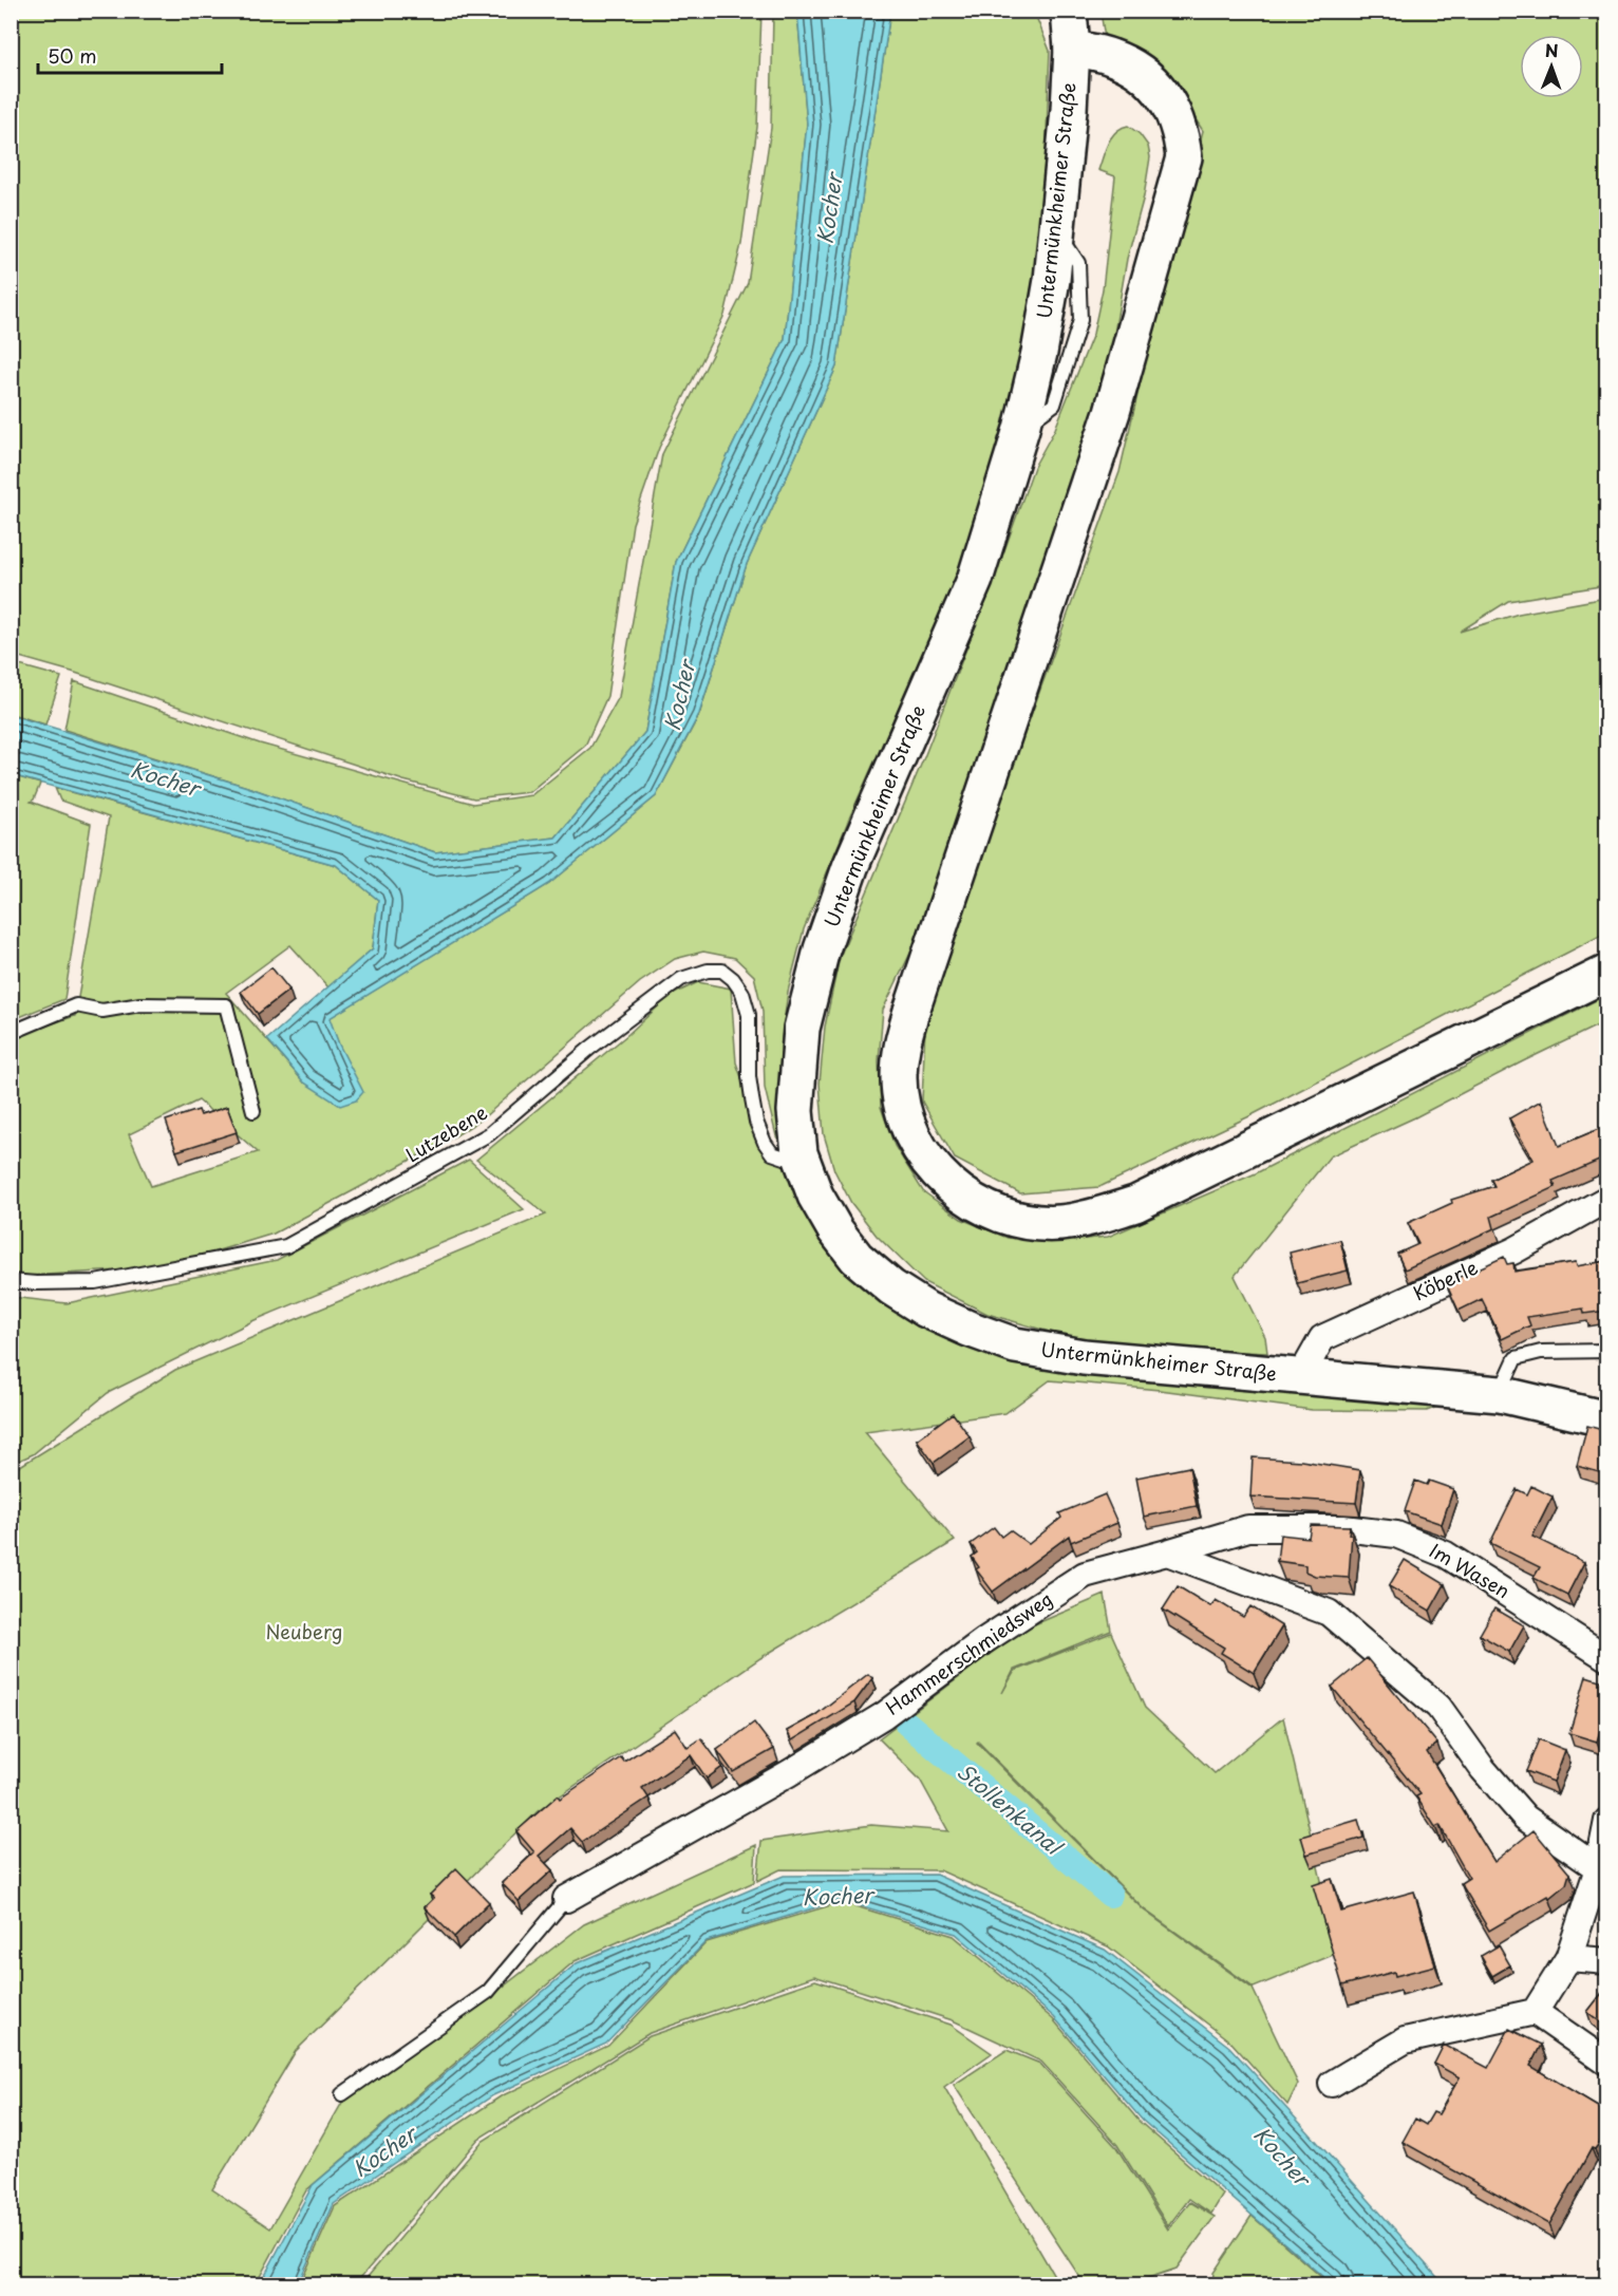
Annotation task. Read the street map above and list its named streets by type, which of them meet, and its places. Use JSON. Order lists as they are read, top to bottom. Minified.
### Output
{"streets":{"main road":["Untermünkheimer Straße"],"street":["Köberle","Im Wasen","Hammerschmiedsweg"],"lane":["Lutzebene"]},"crossings":[["Untermünkheimer Straße","Lutzebene"],["Untermünkheimer Straße","Köberle"],["Im Wasen","Hammerschmiedsweg"]],"water":["Kocher","Stollenkanal"],"parks":["Neuberg"],"scale_bar":"50 m","north":"top"}
